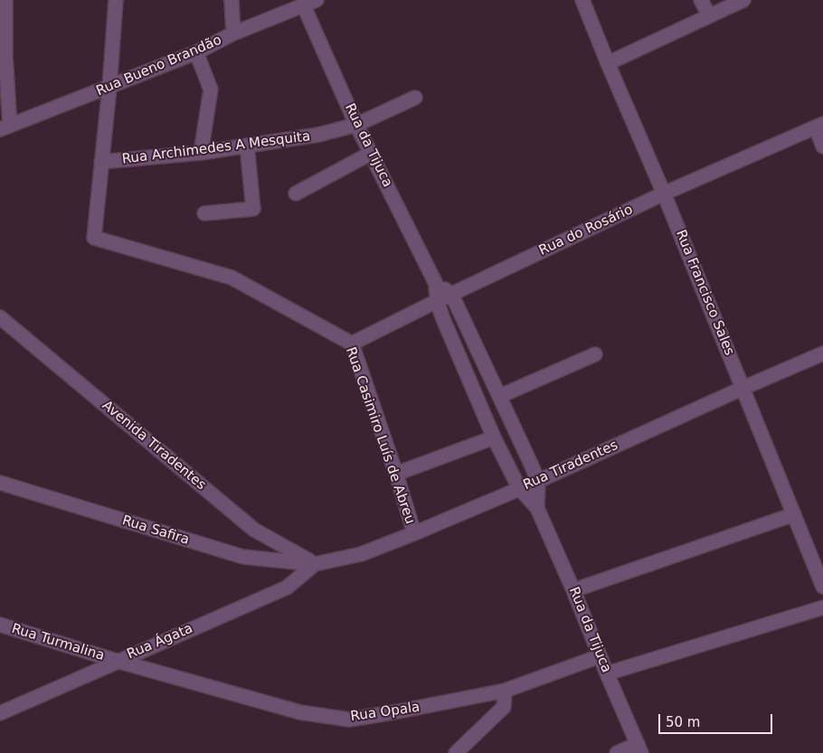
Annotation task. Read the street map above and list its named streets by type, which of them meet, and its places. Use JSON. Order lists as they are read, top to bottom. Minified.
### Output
{"streets":{"street":["Rua Bueno Brandão","Rua da Tijuca","Rua Archimedes A Mesquita","Rua do Rosário","Rua Francisco Sales","Rua Casimiro Luís de Abreu","Avenida Tiradentes","Rua Tiradentes","Rua Safira","Rua Ágata","Rua Turmalina","Rua Opala"]},"crossings":[["Rua Bueno Brandão","Rua da Tijuca"],["Rua da Tijuca","Rua Archimedes A Mesquita"],["Rua da Tijuca","Rua do Rosário"],["Rua da Tijuca","Rua Tiradentes"],["Rua da Tijuca","Rua Opala"],["Rua Archimedes A Mesquita","Rua Casimiro Luís de Abreu"],["Rua do Rosário","Rua Francisco Sales"],["Rua do Rosário","Rua Casimiro Luís de Abreu"],["Rua Francisco Sales","Rua Tiradentes"],["Rua Casimiro Luís de Abreu","Rua Tiradentes"],["Avenida Tiradentes","Rua Tiradentes"],["Avenida Tiradentes","Rua Safira"],["Avenida Tiradentes","Rua Ágata"],["Rua Tiradentes","Rua Safira"],["Rua Tiradentes","Rua Ágata"],["Rua Safira","Rua Ágata"],["Rua Ágata","Rua Turmalina"],["Rua Ágata","Rua Opala"],["Rua Turmalina","Rua Opala"]],"scale_bar":"50 m"}
